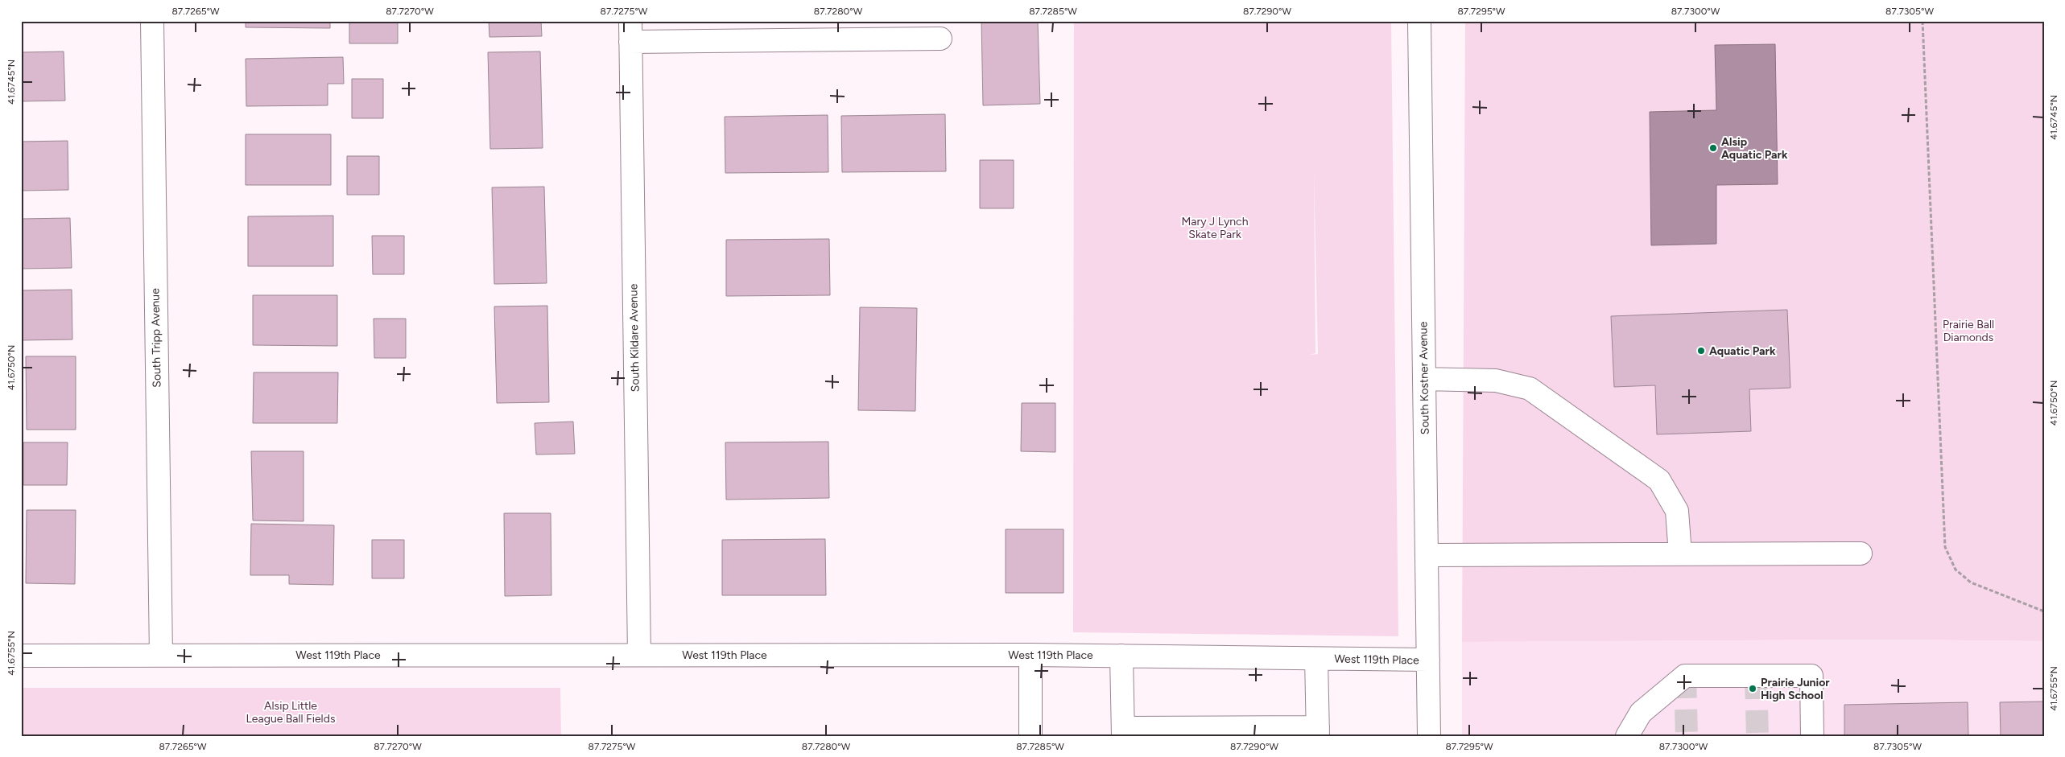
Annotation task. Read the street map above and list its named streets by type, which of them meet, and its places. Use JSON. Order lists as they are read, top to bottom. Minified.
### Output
{"streets":{"street":["South Tripp Avenue","South Kildare Avenue","South Kostner Avenue","West 119th Place"]},"crossings":[["South Tripp Avenue","West 119th Place"],["South Kildare Avenue","West 119th Place"],["South Kostner Avenue","West 119th Place"]],"parks":["Mary J Lynch Skate Park","Prairie Ball Diamonds","Alsip Little League Ball Fields"],"places":["Alsip Aquatic Park","Aquatic Park","Prairie Junior High School"],"coordinates":["87.7265°W","87.7270°W","87.7275°W","87.7280°W","87.7285°W","87.7290°W","87.7295°W","87.7300°W","87.7305°W","41.6745°N","41.6750°N","41.6755°N"]}
